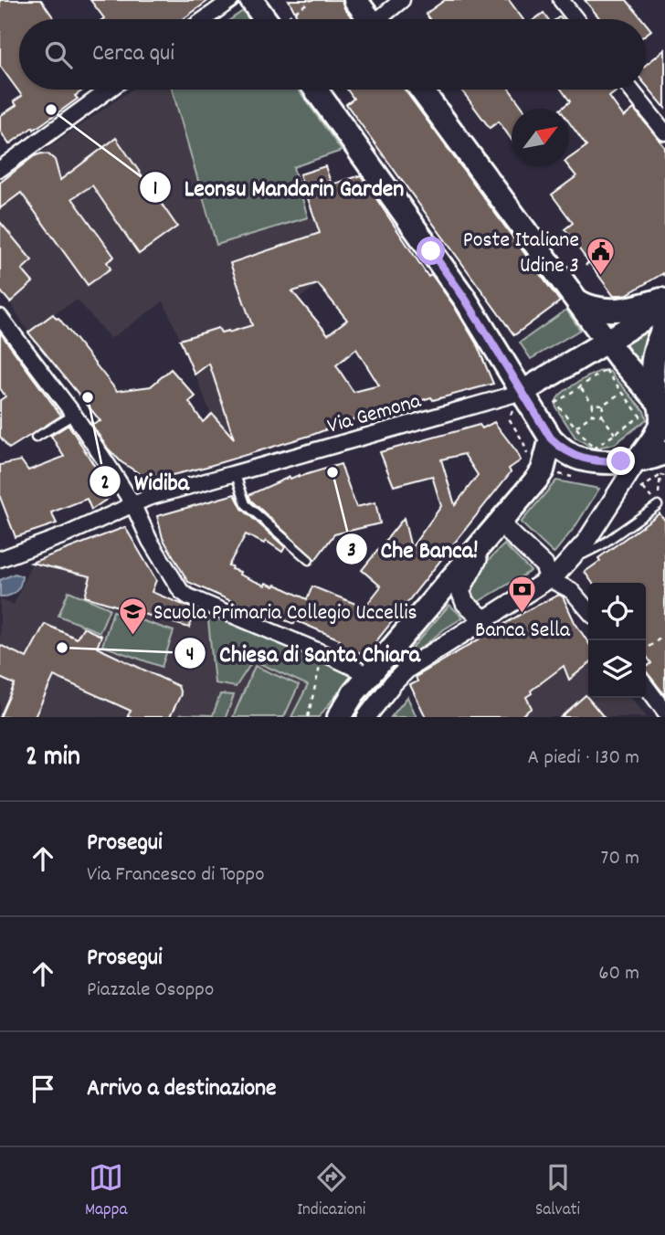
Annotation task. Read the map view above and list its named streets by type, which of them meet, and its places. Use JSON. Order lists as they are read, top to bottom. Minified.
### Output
{"streets":{"street":["Via Gemona"]},"places":{"other":["Leonsu Mandarin Garden","Widiba","Che Banca!","Chiesa di Santa Chiara"],"public building":["Poste Italiane Udine 3"],"bank":["Banca Sella"],"school or university":["Scuola Primaria Collegio Uccellis"]},"north":"top right","page":{"search":"Cerca qui","heading":["2 min","A piedi · 130 m"],"list":[["Prosegui","Via Francesco di Toppo","70 m"],["Prosegui","Piazzale Osoppo","60 m"],"Arrivo a destinazione"],"nav":["Mappa","Indicazioni","Salvati"]}}
